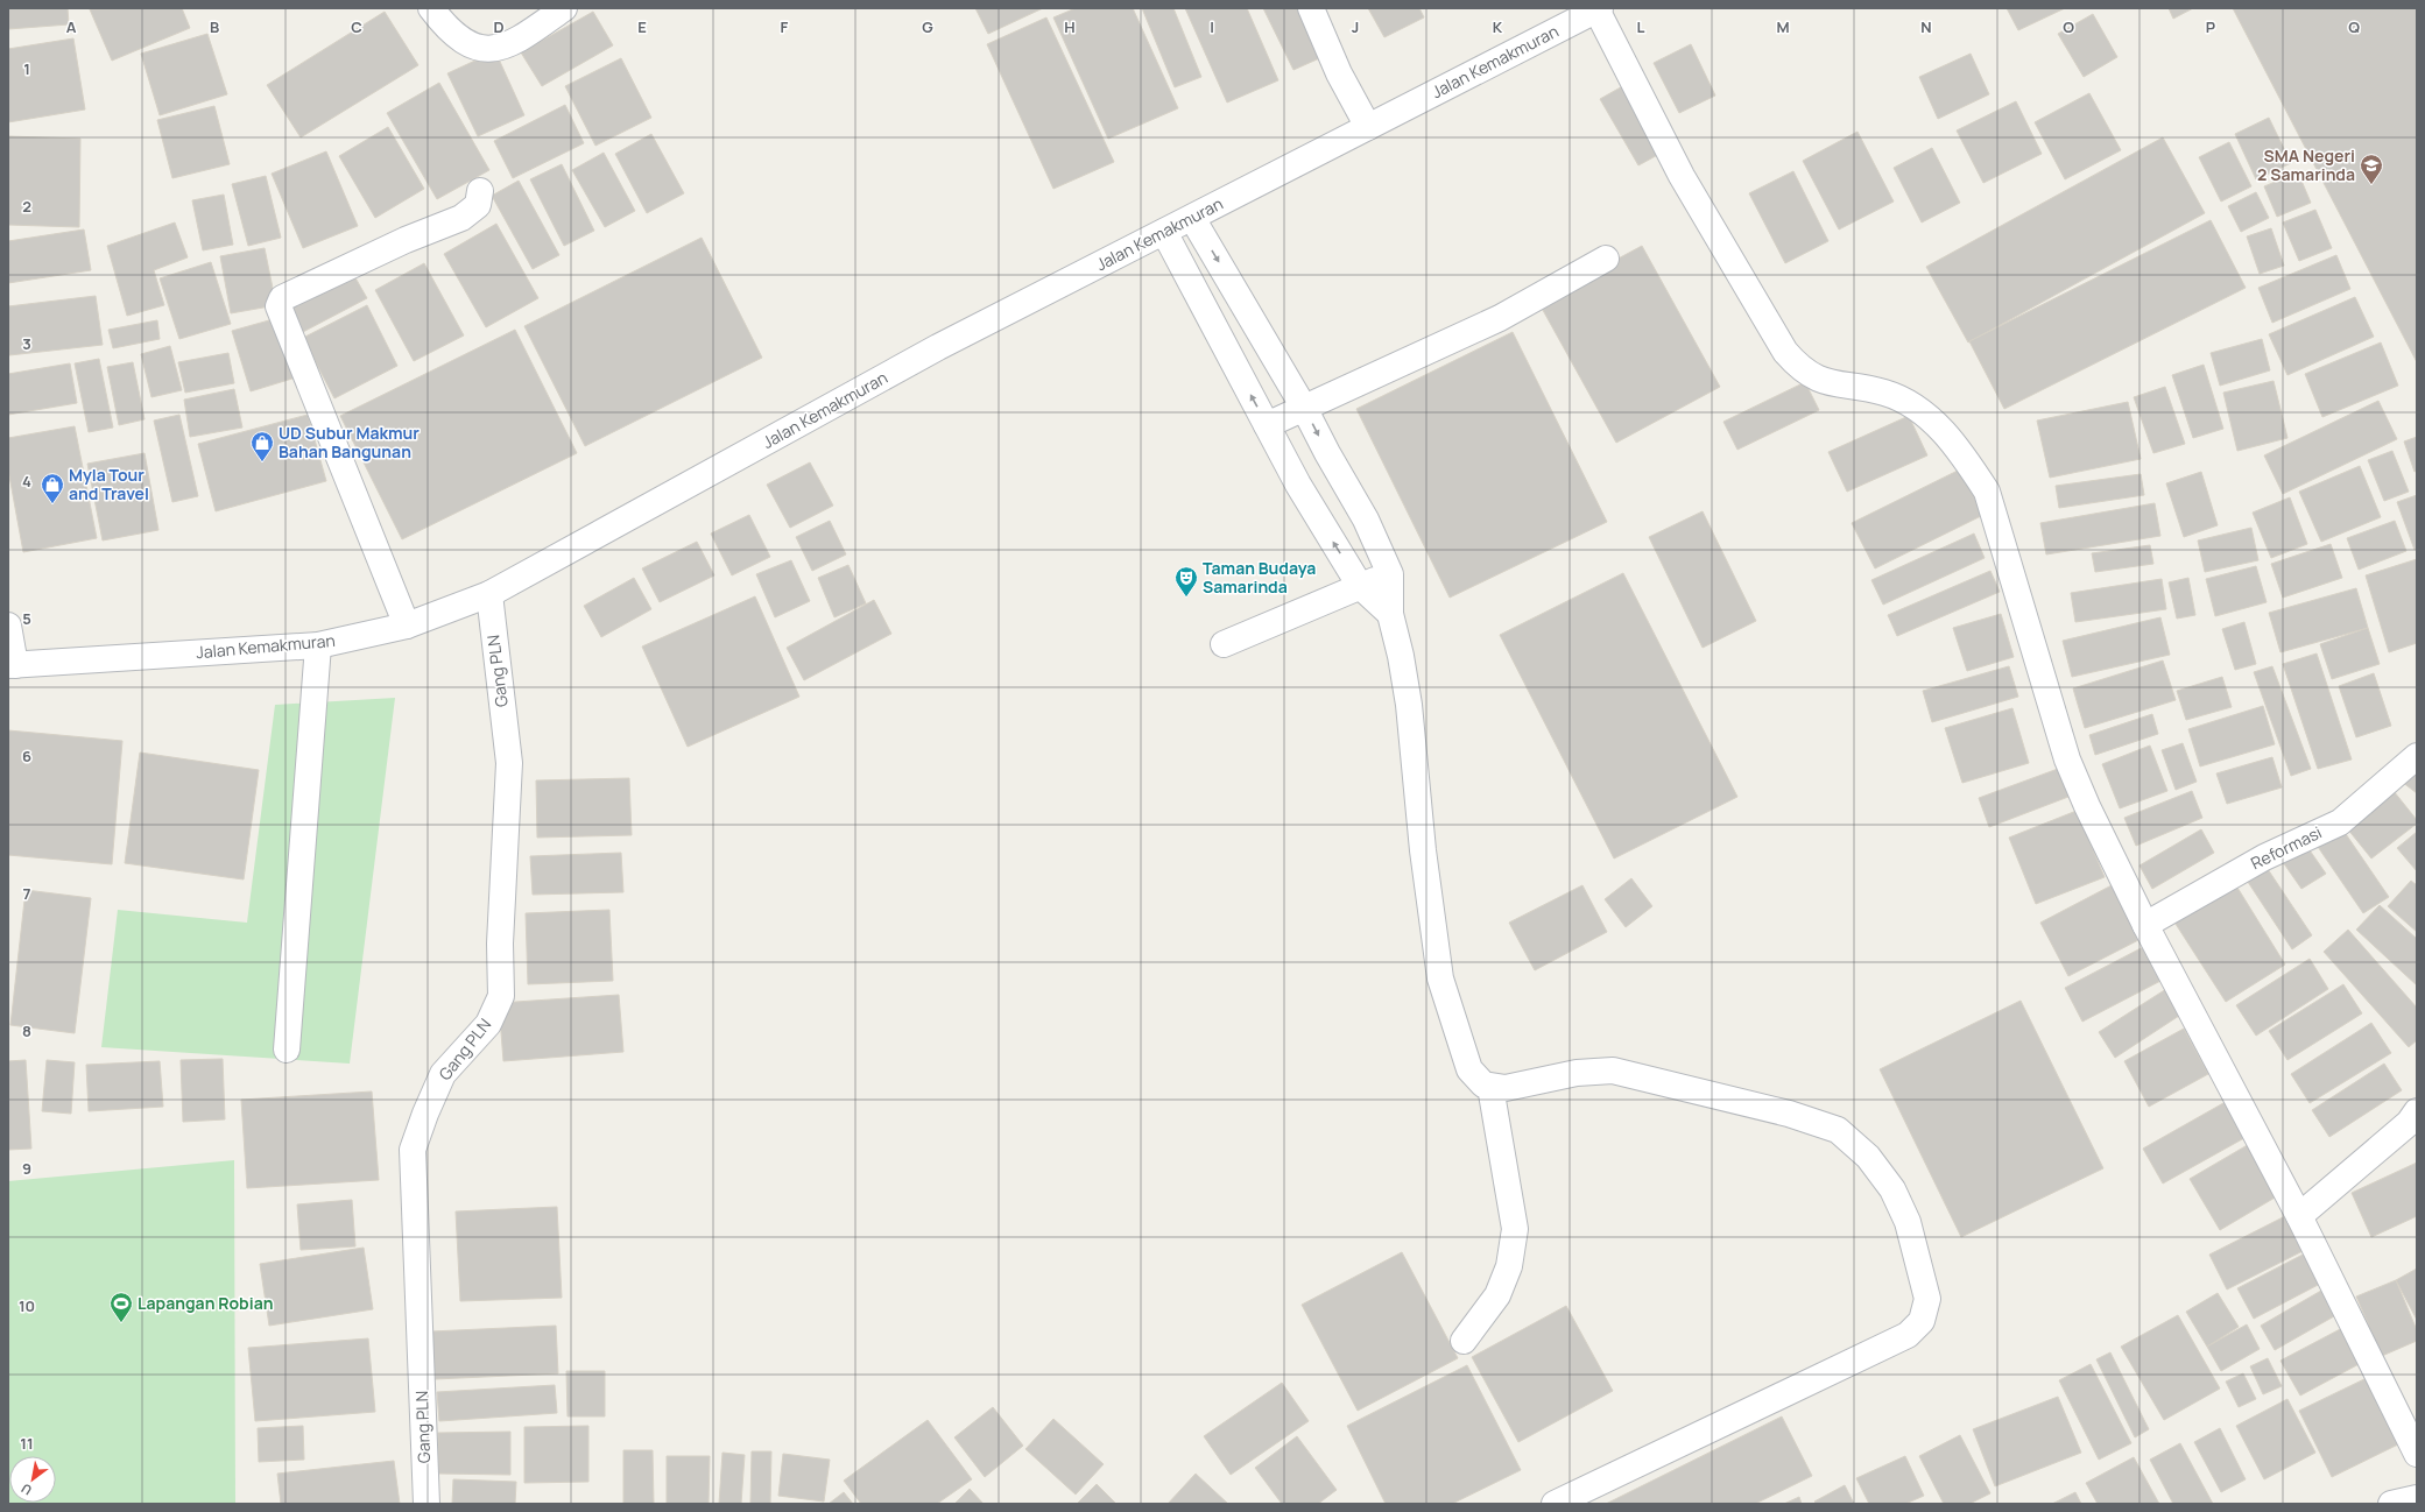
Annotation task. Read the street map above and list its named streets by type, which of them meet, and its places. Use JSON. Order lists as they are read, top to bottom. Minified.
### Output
{"streets":{"street":["Jalan Kemakmuran","Gang PLN","Reformasi"]},"crossings":[["Jalan Kemakmuran","Gang PLN"]],"places":{"school or university":["SMA Negeri 2 Samarinda"],"shop":["UD Subur Makmur Bahan Bangunan","Myla Tour and Travel"],"theatre":["Taman Budaya Samarinda"],"sports":["Lapangan Robian"]},"north":"bottom left","grid":{"columns":["A","B","C","D","E","F","G","H","I","J","K","L","M","N","O","P","Q"],"rows":["1","2","3","4","5","6","7","8","9","10","11"]}}
